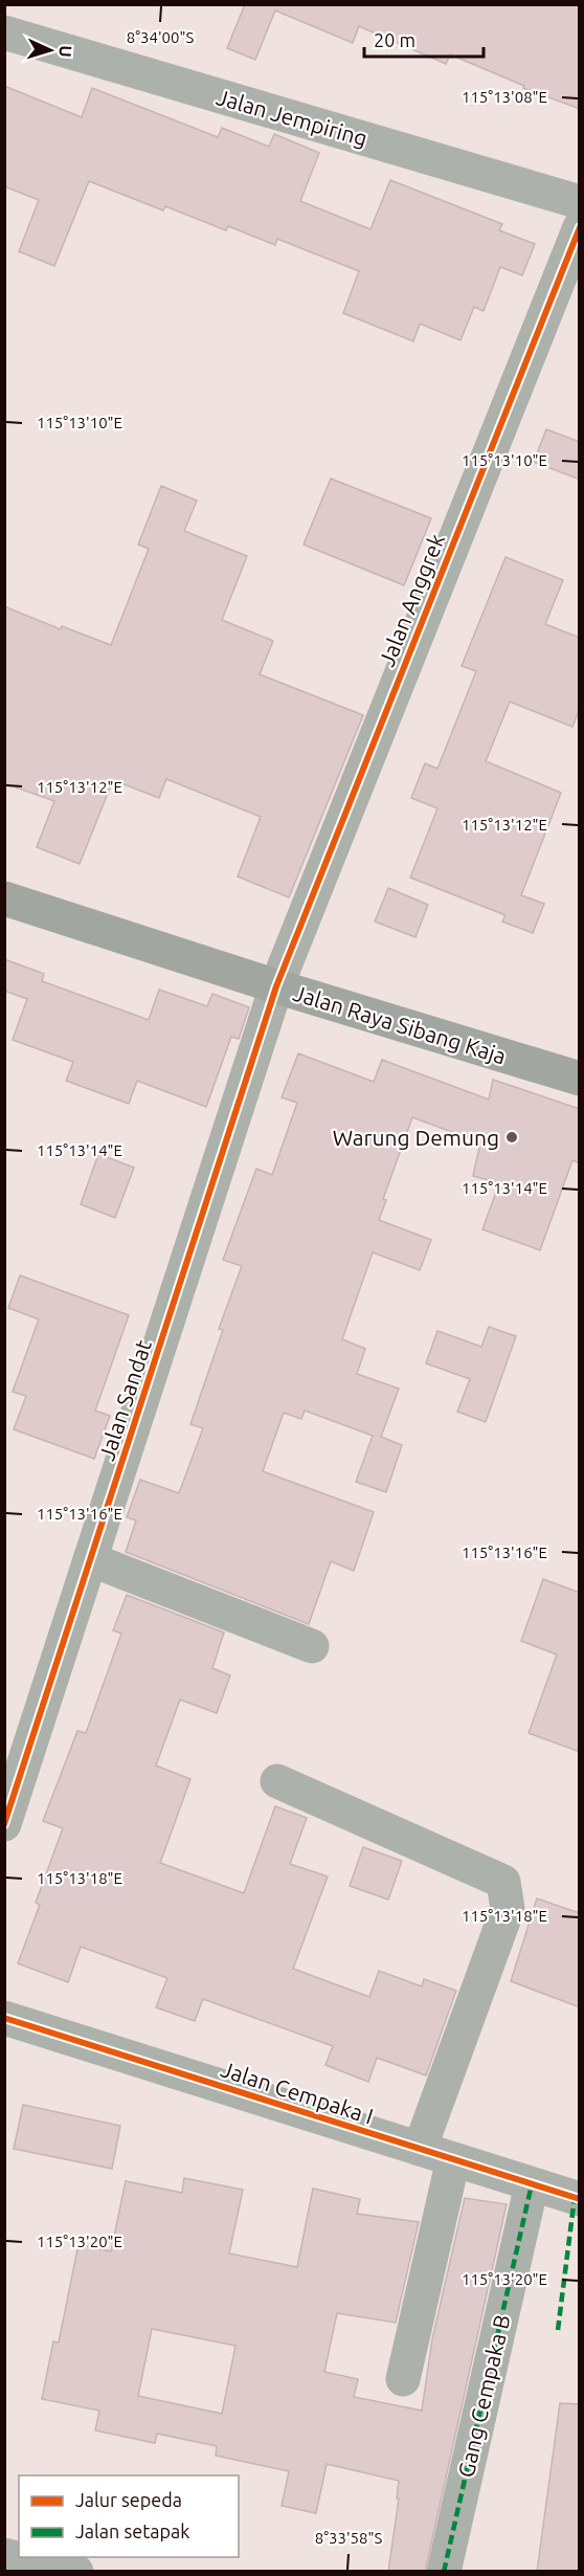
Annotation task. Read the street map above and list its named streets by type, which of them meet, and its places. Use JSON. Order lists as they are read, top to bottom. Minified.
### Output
{"streets":{"main road":["Jalan Raya Sibang Kaja"],"street":["Jalan Jempiring","Jalan Anggrek","Jalan Sandat","Jalan Cempaka I","Gang Cempaka B"]},"crossings":[["Jalan Anggrek","Jalan Raya Sibang Kaja"],["Jalan Anggrek","Jalan Sandat"],["Jalan Raya Sibang Kaja","Jalan Sandat"],["Jalan Cempaka I","Gang Cempaka B"]],"places":["Warung Demung"],"legend":["Jalur sepeda","Jalan setapak"],"scale_bar":"20 m","north":"right","coordinates":["8°34'00\"S","115°13'08\"E","115°13'10\"E","115°13'12\"E","115°13'14\"E","115°13'16\"E","115°13'18\"E","115°13'20\"E","8°33'58\"S"]}
